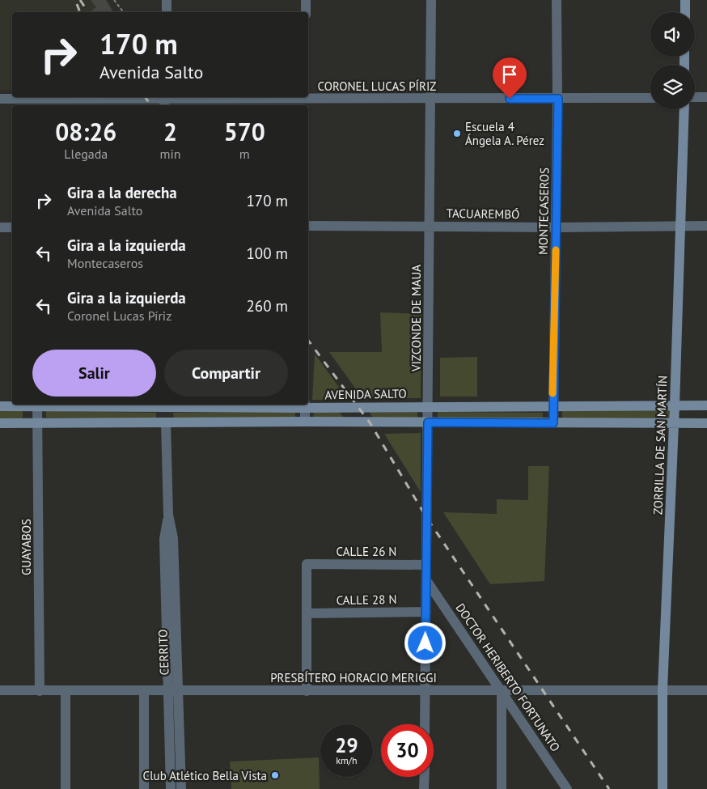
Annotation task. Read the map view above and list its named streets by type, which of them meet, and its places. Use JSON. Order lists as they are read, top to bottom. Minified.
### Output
{"streets":{"street":["CORONEL LUCAS PÍRIZ","MONTECASEROS","TACUAREMBÓ","VIZCONDE DE MAUA","AVENIDA SALTO","ZORRILLA DE SAN MARTÍN","GUAYABOS","CALLE 26 N","CALLE 28 N","CERRITO","PRESBÍTERO HORACIO MERIGGI","DOCTOR HERIBERTO FORTUNATO"]},"crossings":[["CORONEL LUCAS PÍRIZ","MONTECASEROS"],["CORONEL LUCAS PÍRIZ","VIZCONDE DE MAUA"],["MONTECASEROS","TACUAREMBÓ"],["MONTECASEROS","AVENIDA SALTO"],["TACUAREMBÓ","VIZCONDE DE MAUA"],["TACUAREMBÓ","ZORRILLA DE SAN MARTÍN"],["VIZCONDE DE MAUA","AVENIDA SALTO"],["VIZCONDE DE MAUA","CALLE 26 N"],["VIZCONDE DE MAUA","CALLE 28 N"],["VIZCONDE DE MAUA","PRESBÍTERO HORACIO MERIGGI"],["VIZCONDE DE MAUA","DOCTOR HERIBERTO FORTUNATO"],["AVENIDA SALTO","ZORRILLA DE SAN MARTÍN"],["AVENIDA SALTO","GUAYABOS"],["AVENIDA SALTO","CERRITO"],["ZORRILLA DE SAN MARTÍN","PRESBÍTERO HORACIO MERIGGI"],["GUAYABOS","PRESBÍTERO HORACIO MERIGGI"],["CALLE 26 N","CALLE 28 N"],["CERRITO","PRESBÍTERO HORACIO MERIGGI"],["PRESBÍTERO HORACIO MERIGGI","DOCTOR HERIBERTO FORTUNATO"]],"places":["Escuela 4 Ángela A. Pérez","Club Atlético Bella Vista"],"page":{"turn":["170 m","Avenida Salto"],"eta":["08:26","Llegada","2","min","570","m"],"list":[{"name":"Gira a la derecha","note":"Avenida Salto","value":"170 m"},{"name":"Gira a la izquierda","note":"Montecaseros","value":"100 m"},{"name":"Gira a la izquierda","note":"Coronel Lucas Píriz","value":"260 m"}],"buttons":["Salir","Compartir"],"speed":"29 km/h","limit":"30"}}
